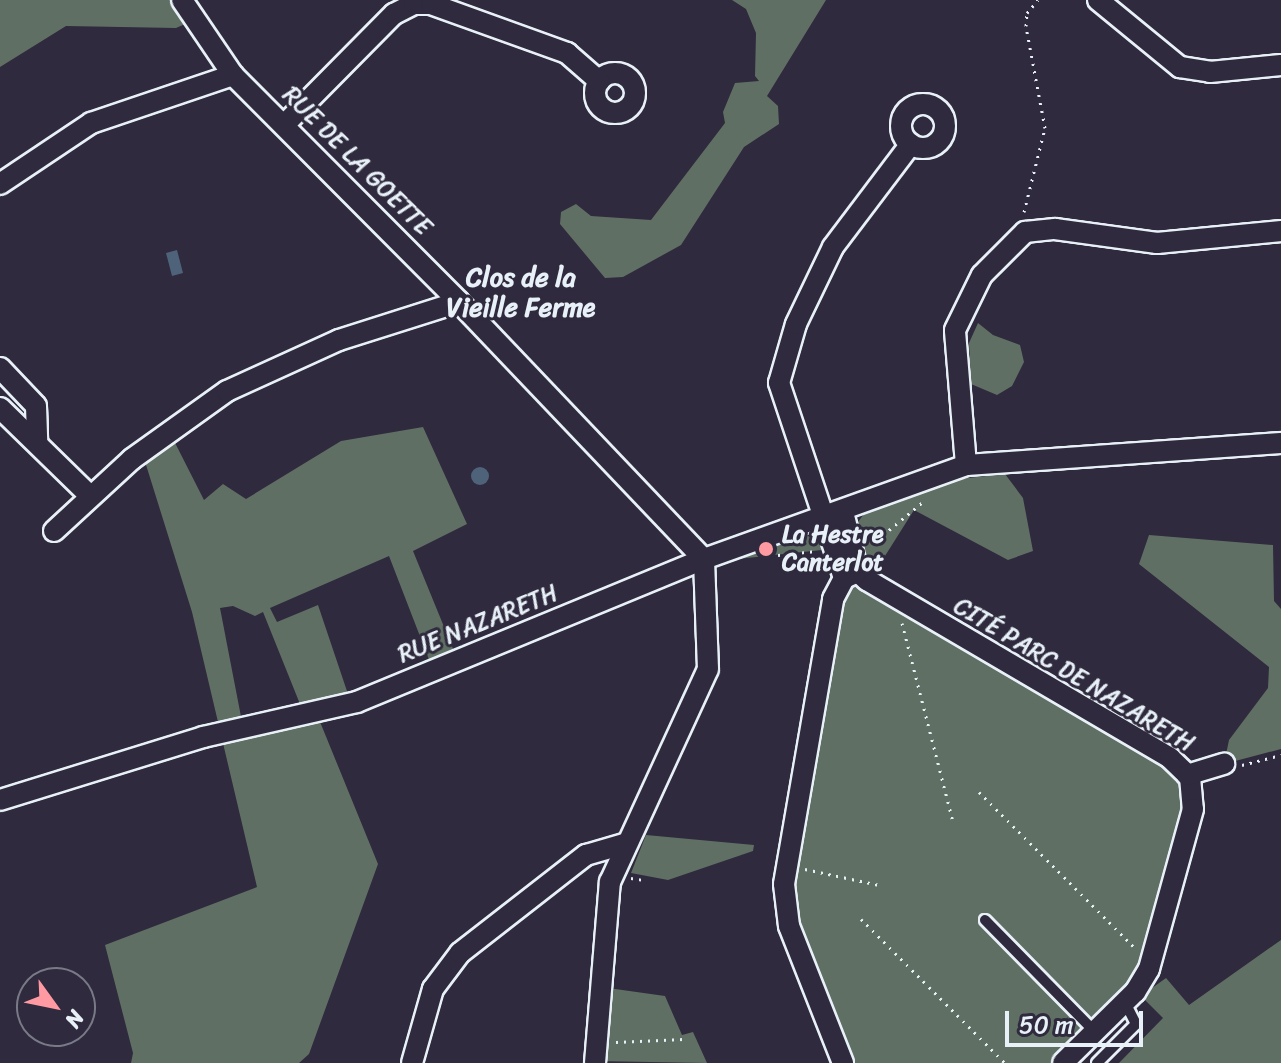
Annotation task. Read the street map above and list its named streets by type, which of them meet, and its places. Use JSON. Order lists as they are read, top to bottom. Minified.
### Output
{"streets":{"street":["RUE DE LA GOETTE","RUE NAZARETH","CITÉ PARC DE NAZARETH"]},"crossings":[["RUE DE LA GOETTE","RUE NAZARETH"]],"districts":["Clos de la Vieille Ferme"],"places":["La Hestre Canterlot"],"scale_bar":"50 m","north":"bottom right"}
